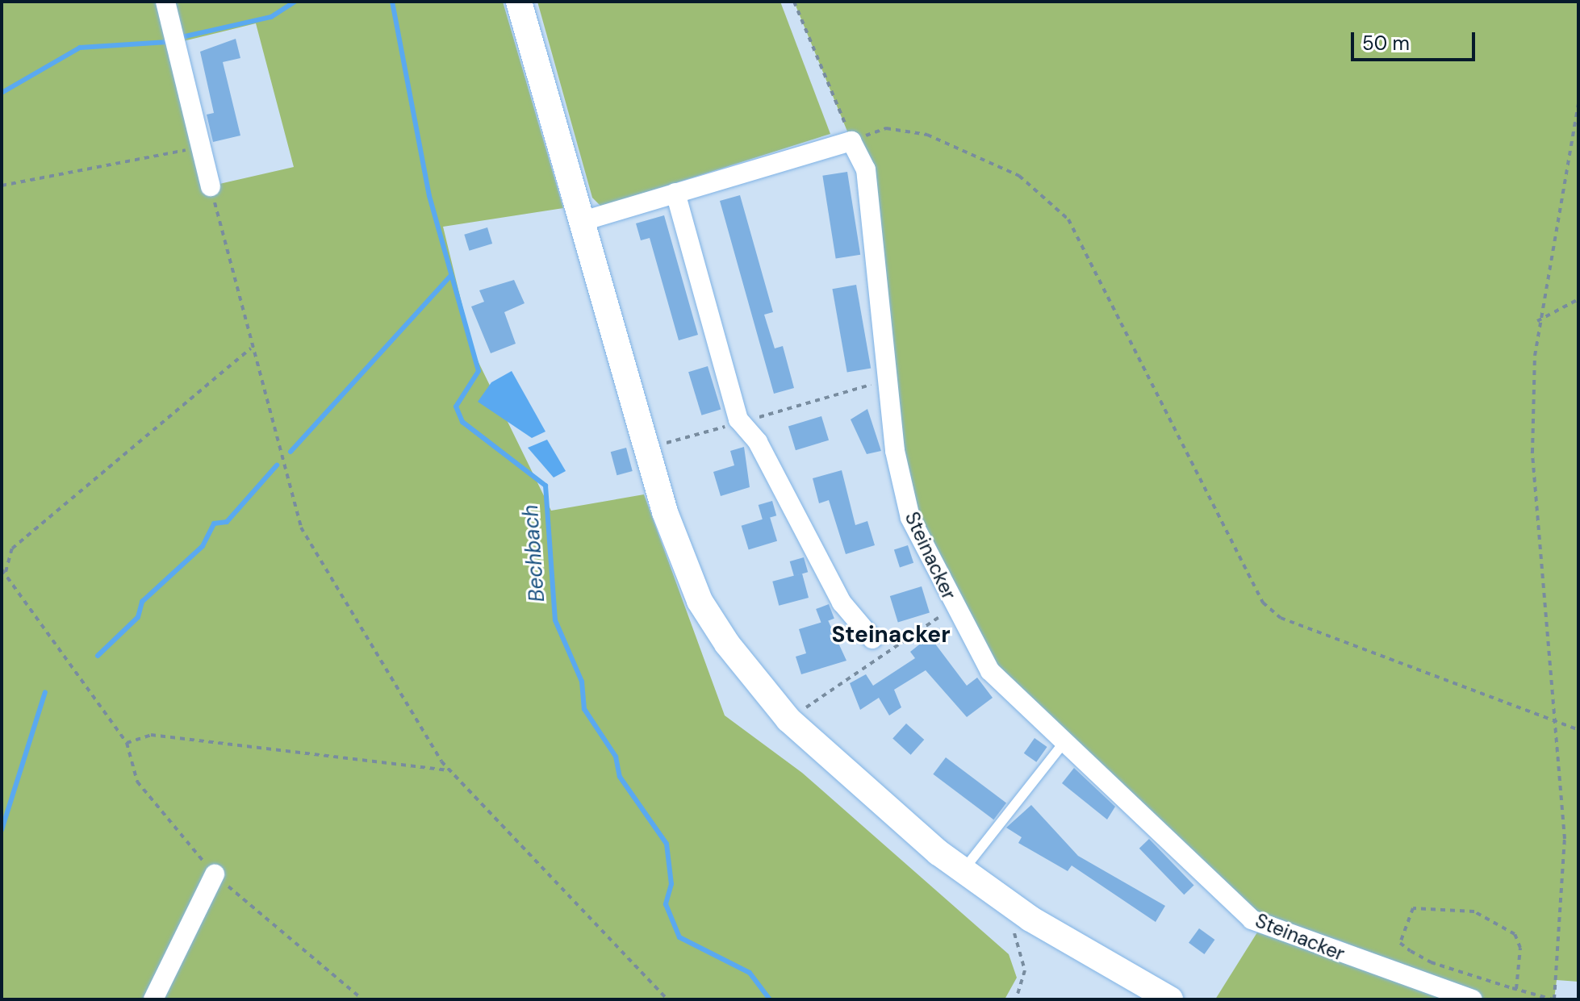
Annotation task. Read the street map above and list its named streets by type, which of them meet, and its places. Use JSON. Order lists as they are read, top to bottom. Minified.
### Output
{"streets":{"street":["Steinacker"]},"districts":["Steinacker"],"water":["Bechbach"],"scale_bar":"50 m"}
